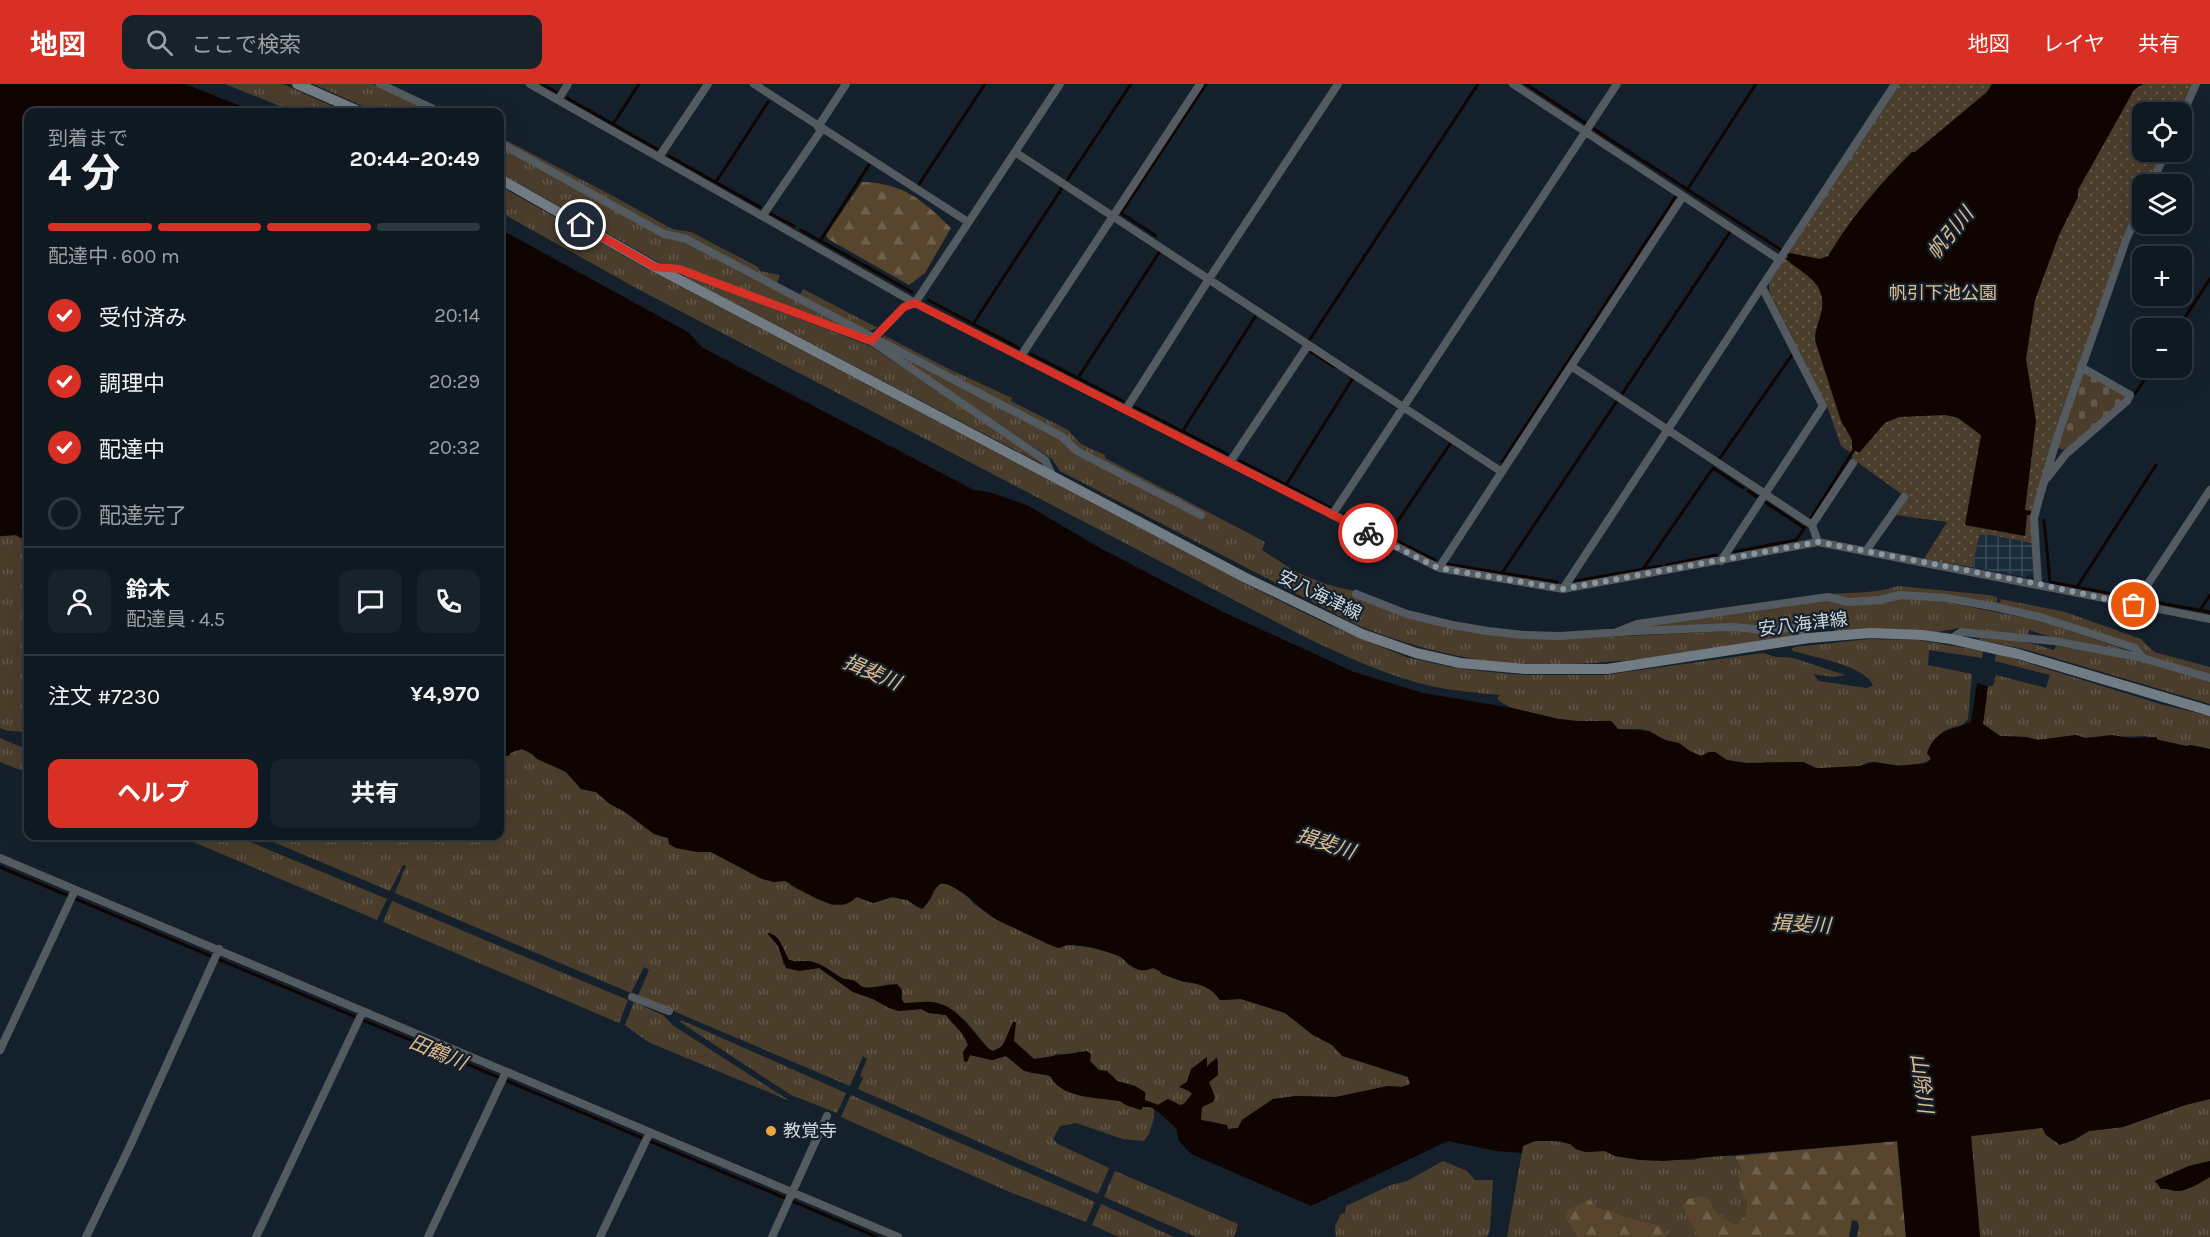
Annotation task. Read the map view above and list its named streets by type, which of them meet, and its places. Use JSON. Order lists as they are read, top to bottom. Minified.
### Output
{"streets":{"main road":["安八海津線"]},"water":["帆引川","揖斐川","田鶴川","山除川"],"parks":["帆引下池公園"],"places":["教覚寺"],"page":{"header":"地図","search":"ここで検索","nav":["地図","レイヤ","共有"],"map_buttons":["+","−"],"heading":["4 分","到着まで","20:44–20:49"],"panel":["鈴木","配達員 · 4.5","注文 #7230","¥4,970"],"bar":"配達中 · 600 m","list":[["受付済み","20:14"],["調理中","20:29"],["配達中","20:32"],"配達完了"],"buttons":["ヘルプ","共有"]}}
